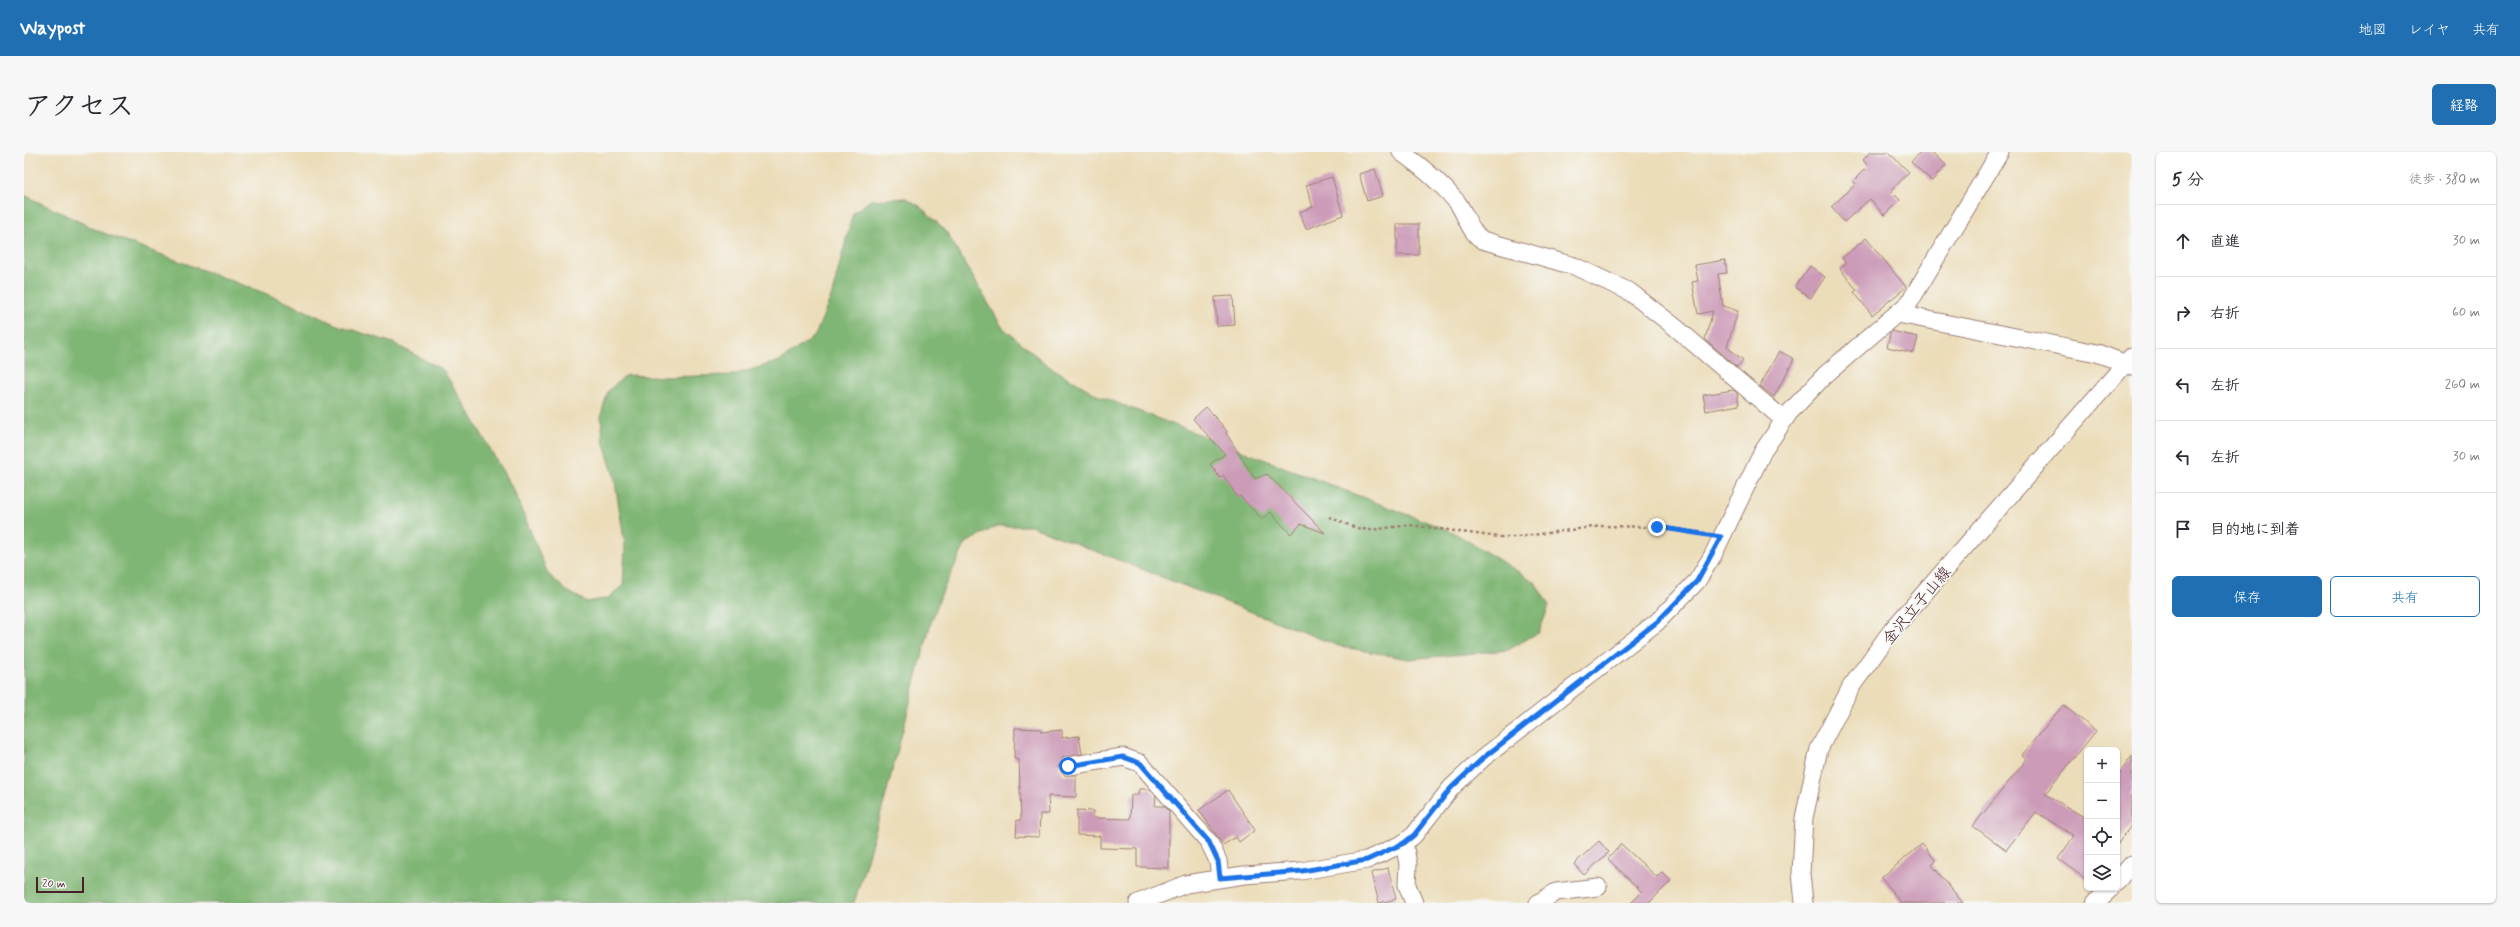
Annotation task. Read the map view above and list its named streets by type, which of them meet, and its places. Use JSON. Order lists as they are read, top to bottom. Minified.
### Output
{"streets":{"street":["金沢立子山線"]},"scale_bar":"20 m","page":{"header":"Waypost","nav":["地図","レイヤ","共有"],"title":"アクセス","buttons":["経路",["保存","共有"]],"heading":["5 分","徒歩 · 380 m"],"list":[["直進","30 m"],["右折","60 m"],["左折","260 m"],["左折","30 m"],"目的地に到着"],"map_buttons":["+","−"],"scale":"20 m"}}
